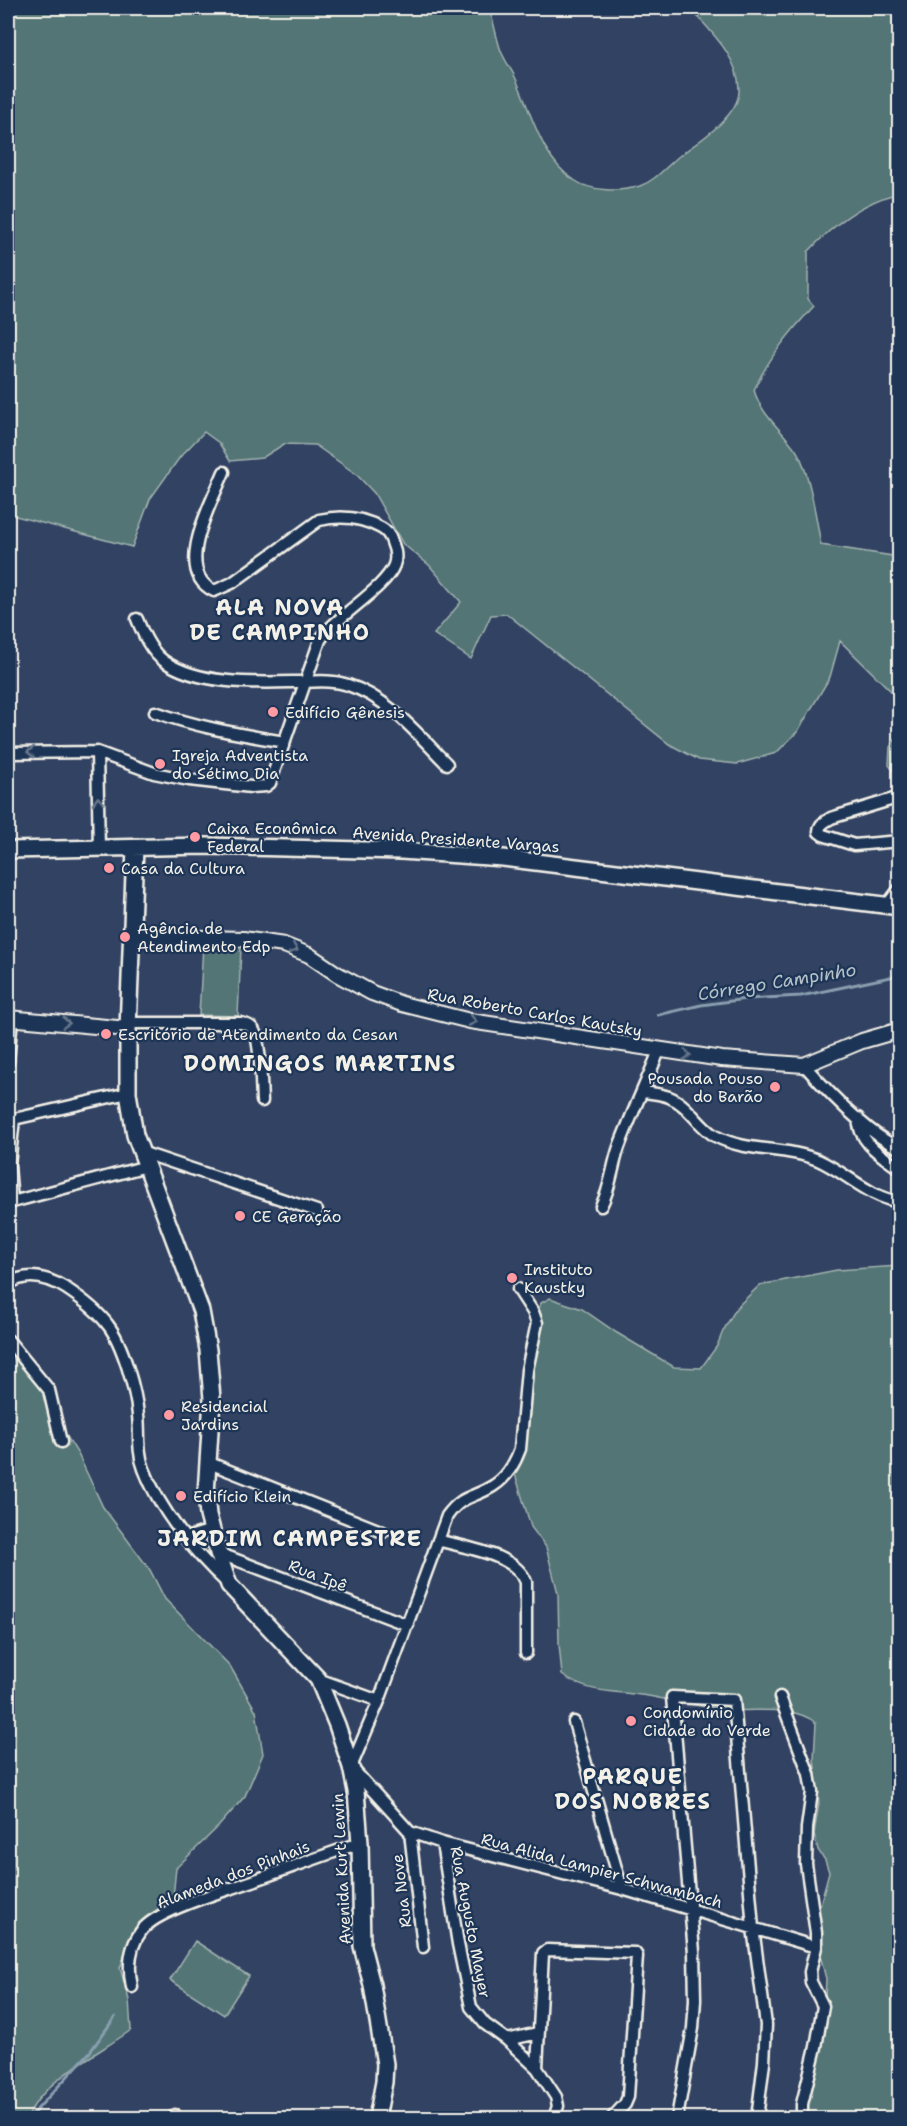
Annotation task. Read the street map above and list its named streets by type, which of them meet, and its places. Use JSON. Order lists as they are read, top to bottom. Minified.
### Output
{"streets":{"main road":["Avenida Presidente Vargas","Avenida Kurt Lewin"],"street":["Rua Roberto Carlos Kautsky","Rua Ipê","Rua Alida Lampier Schwambach","Alameda dos Pinhais","Rua Nove","Rua Augusto Mayer"]},"crossings":[["Avenida Presidente Vargas","Avenida Kurt Lewin"],["Rua Roberto Carlos Kautsky","Avenida Kurt Lewin"],["Rua Ipê","Avenida Kurt Lewin"],["Avenida Kurt Lewin","Alameda dos Pinhais"],["Avenida Kurt Lewin","Rua Augusto Mayer"],["Rua Alida Lampier Schwambach","Rua Augusto Mayer"],["Rua Nove","Rua Augusto Mayer"]],"one_way":["Rua Roberto Carlos Kautsky"],"districts":["ALA NOVA DE CAMPINHO","DOMINGOS MARTINS","JARDIM CAMPESTRE","PARQUE DOS NOBRES"],"water":["Córrego Campinho"],"places":["Edifício Gênesis","Igreja Adventista do Sétimo Dia","Caixa Econômica Federal","Casa da Cultura","Agência de Atendimento Edp","Escritório de Atendimento da Cesan","Pousada Pouso do Barão","CE Geração","Instituto Kaustky","Residencial Jardins","Edifício Klein","Condomínio Cidade do Verde"]}
